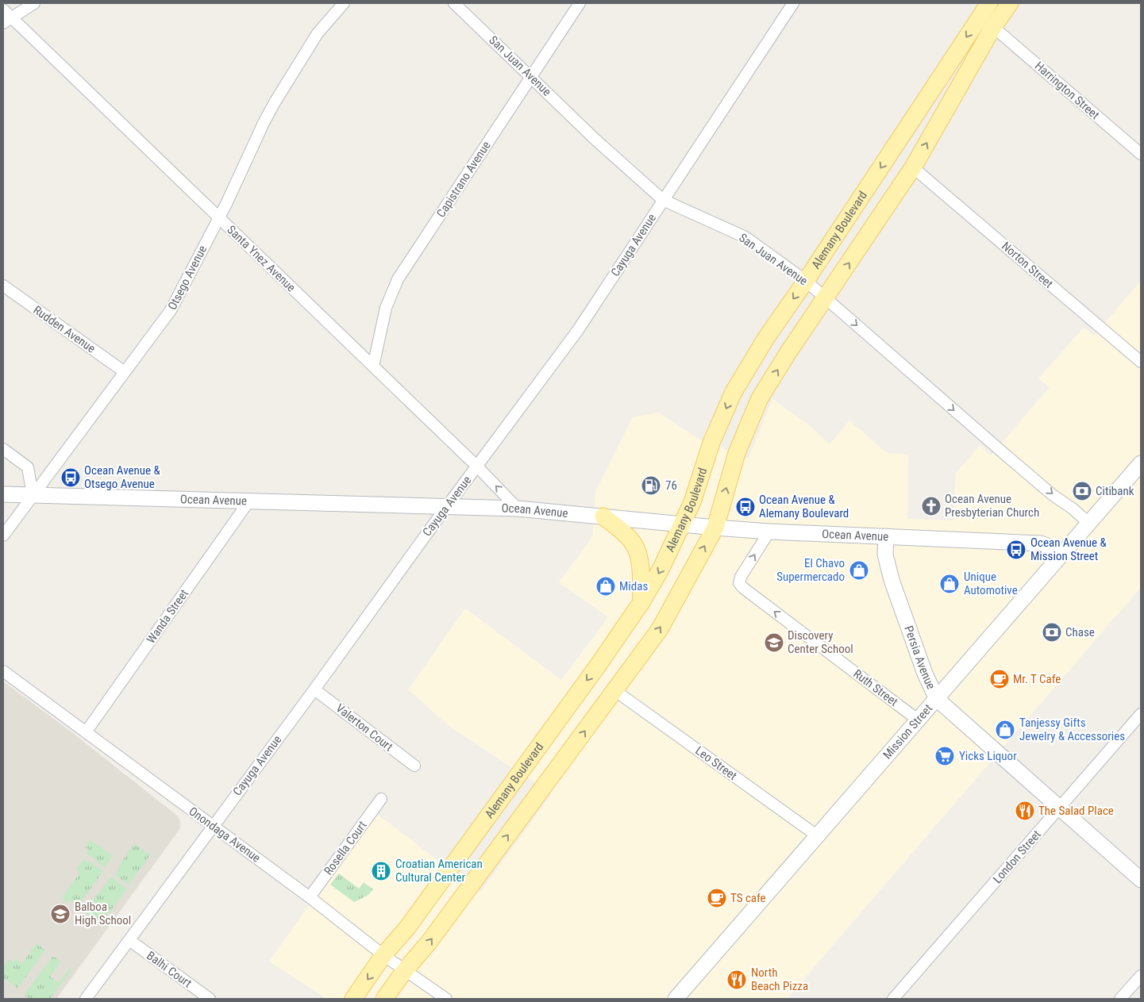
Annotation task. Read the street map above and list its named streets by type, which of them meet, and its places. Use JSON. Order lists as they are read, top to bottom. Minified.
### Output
{"streets":{"main road":["Alemany Boulevard","Ocean Avenue","Persia Avenue","Mission Street"],"street":["San Juan Avenue","Harrington Street","Capistrano Avenue","Cayuga Avenue","Santa Ynez Avenue","Norton Street","Otsego Avenue","Rudden Avenue","Wanda Street","Ruth Street","Valerton Court","Leo Street","Onondaga Avenue","Rosella Court","London Street","Balhi Court"]},"crossings":[["San Juan Avenue","Capistrano Avenue"],["San Juan Avenue","Alemany Boulevard"],["San Juan Avenue","Cayuga Avenue"],["San Juan Avenue","Mission Street"],["Capistrano Avenue","Santa Ynez Avenue"],["Alemany Boulevard","Ocean Avenue"],["Alemany Boulevard","Onondaga Avenue"],["Cayuga Avenue","Santa Ynez Avenue"],["Cayuga Avenue","Ocean Avenue"],["Cayuga Avenue","Valerton Court"],["Cayuga Avenue","Onondaga Avenue"],["Cayuga Avenue","Balhi Court"],["Santa Ynez Avenue","Otsego Avenue"],["Santa Ynez Avenue","Ocean Avenue"],["Otsego Avenue","Rudden Avenue"],["Otsego Avenue","Ocean Avenue"],["Ocean Avenue","Wanda Street"],["Ocean Avenue","Persia Avenue"],["Ocean Avenue","Ruth Street"],["Ocean Avenue","Mission Street"],["Wanda Street","Onondaga Avenue"],["Persia Avenue","Mission Street"],["Persia Avenue","London Street"],["Ruth Street","Mission Street"],["Mission Street","Leo Street"],["Onondaga Avenue","Rosella Court"]],"one_way":["San Juan Avenue","Ruth Street"],"places":{"bus stop":["Ocean Avenue & Otsego Avenue","Ocean Avenue & Alemany Boulevard","Ocean Avenue & Mission Street"],"fuel station":["76"],"bank":["Citibank","Chase"],"church":["Ocean Avenue Presbyterian Church"],"shop":["El Chavo Supermercado","Unique Automotive","Midas","Tanjessy Gifts Jewelry & Accessories"],"school or university":["Discovery Center School","Balboa High School"],"cafe":["Mr. T Cafe","TS cafe"],"supermarket":["Yicks Liquor"],"restaurant":["The Salad Place","North Beach Pizza"],"building":["Croatian American Cultural Center"]}}
